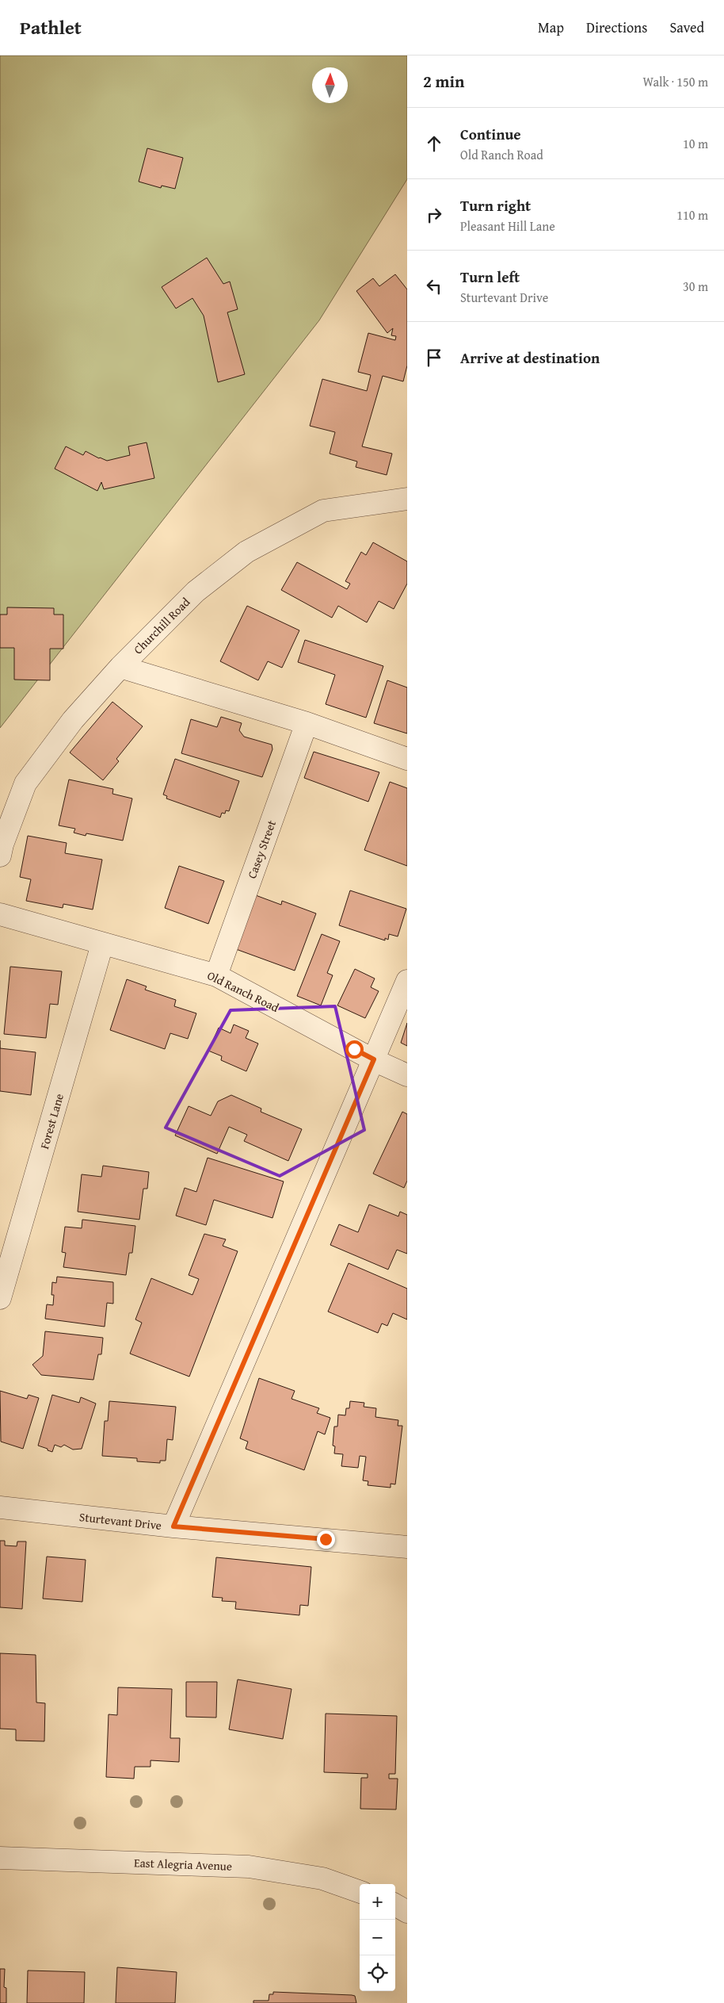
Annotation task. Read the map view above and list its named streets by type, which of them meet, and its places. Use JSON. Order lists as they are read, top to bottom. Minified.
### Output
{"streets":{"street":["Churchill Road","Casey Street","Old Ranch Road","Forest Lane","Sturtevant Drive","East Alegria Avenue"]},"crossings":[["Casey Street","Old Ranch Road"],["Old Ranch Road","Forest Lane"]],"north":"top","page":{"header":"Pathlet","nav":["Map","Directions","Saved"],"heading":["2 min","Walk · 150 m"],"list":[["Continue","Old Ranch Road","10 m"],["Turn right","Pleasant Hill Lane","110 m"],["Turn left","Sturtevant Drive","30 m"],"Arrive at destination"],"map_buttons":["+","−"]}}
